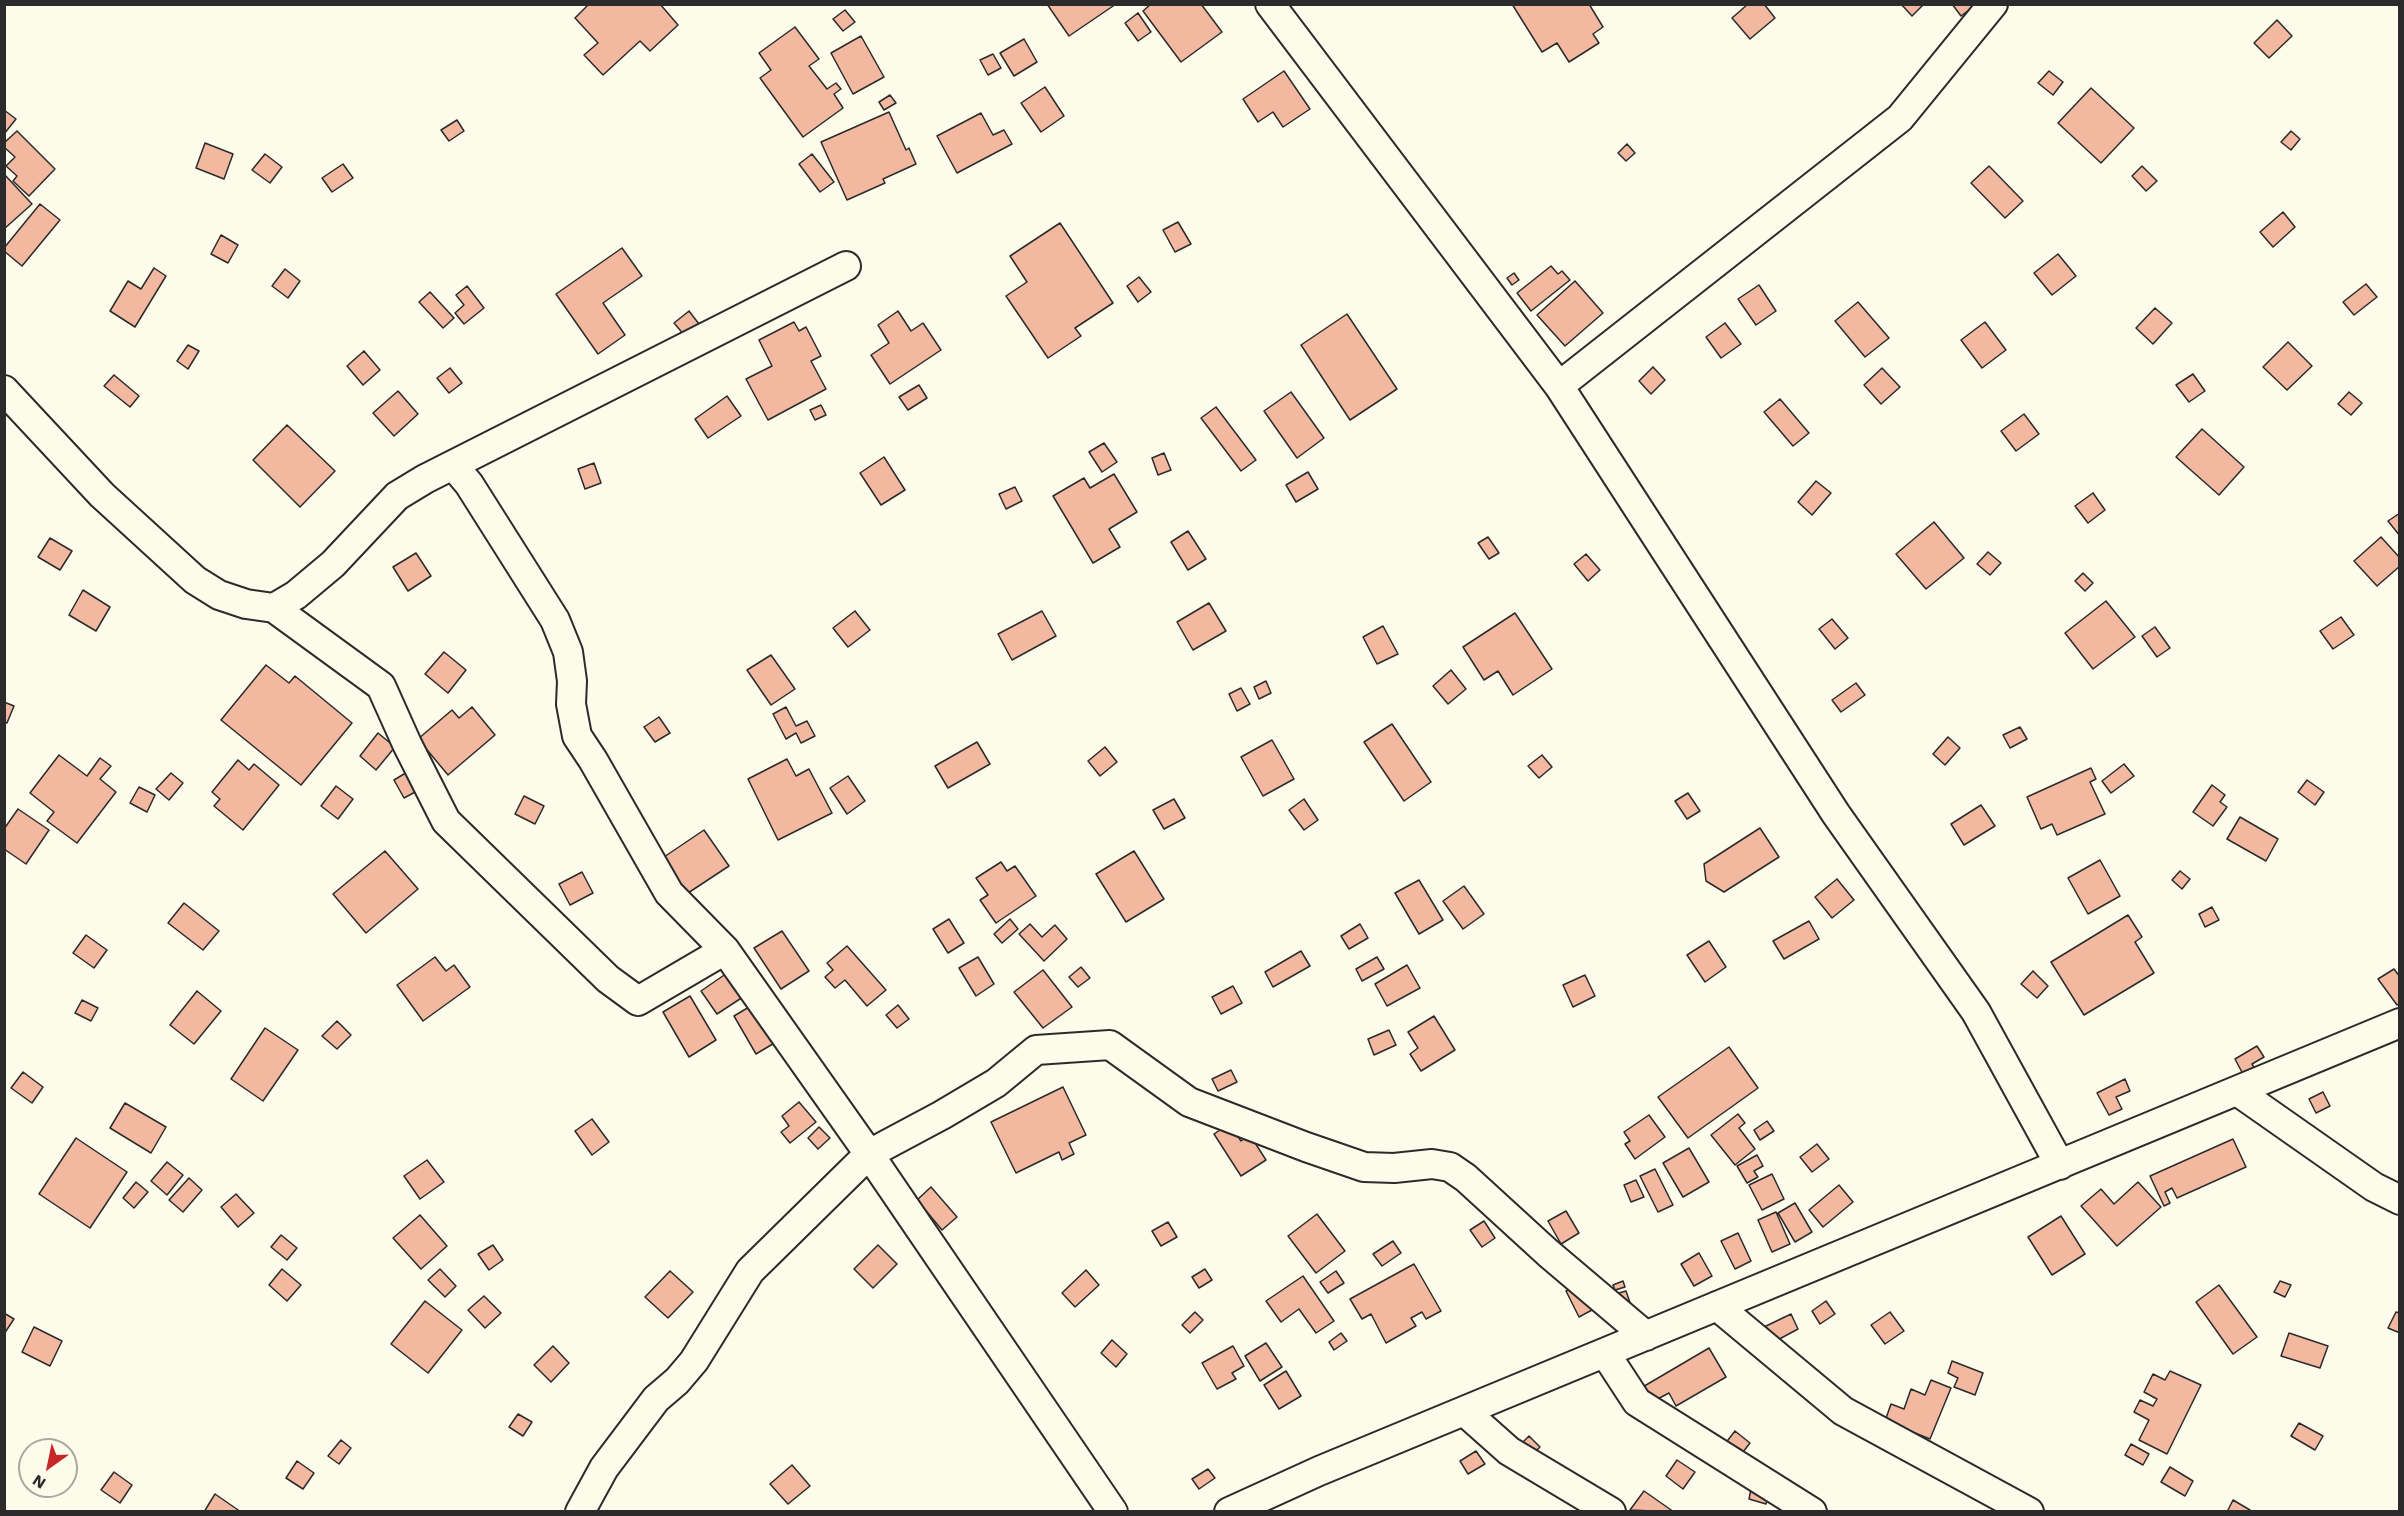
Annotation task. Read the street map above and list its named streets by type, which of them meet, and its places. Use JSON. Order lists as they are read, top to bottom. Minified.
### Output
{"north":"bottom left"}
